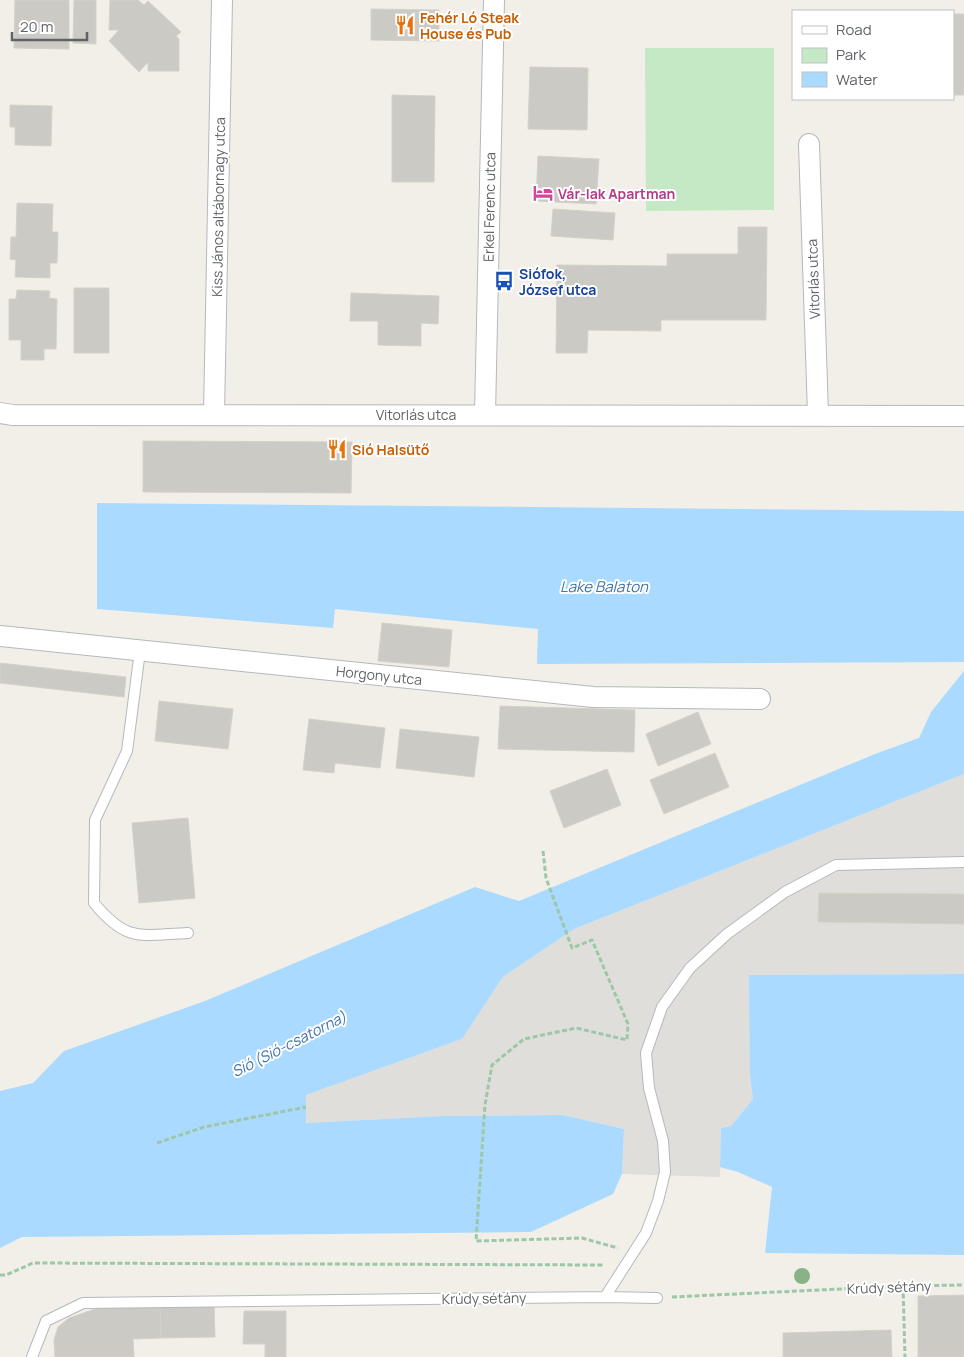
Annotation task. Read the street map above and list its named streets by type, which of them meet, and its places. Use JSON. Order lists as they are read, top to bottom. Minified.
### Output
{"streets":{"street":["Kiss János altábornagy utca","Erkel Ferenc utca","Vitorlás utca","Horgony utca"],"lane":["Krúdy sétány"]},"crossings":[["Kiss János altábornagy utca","Vitorlás utca"],["Erkel Ferenc utca","Vitorlás utca"]],"water":["Lake Balaton","Sió (Sió-csatorna)"],"places":{"restaurant":["Fehér Ló Steak House és Pub","Sió Halsütő"],"hotel":["Vár-lak Apartman"],"bus stop":["Siófok, József utca"]},"legend":["Road","Park","Water"],"scale_bar":"20 m"}
